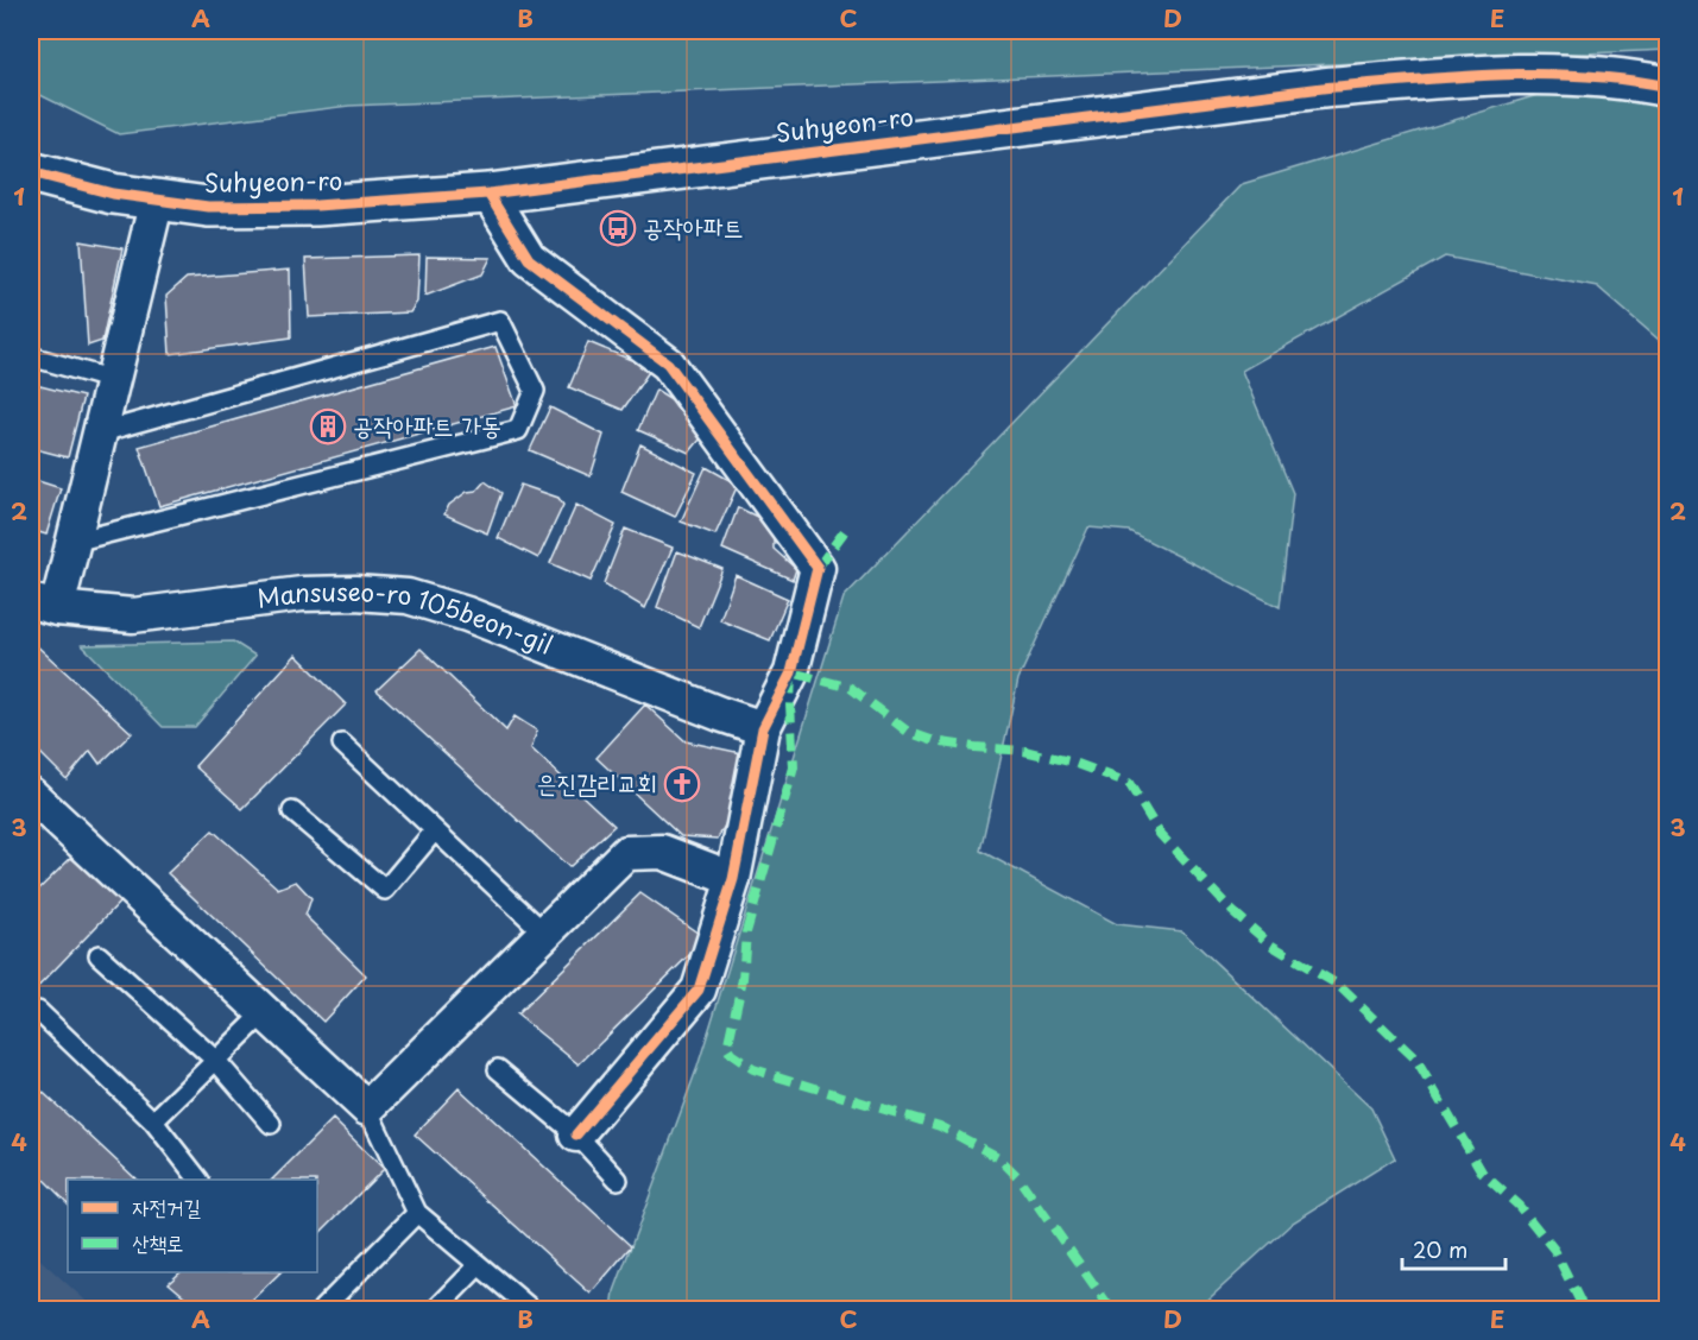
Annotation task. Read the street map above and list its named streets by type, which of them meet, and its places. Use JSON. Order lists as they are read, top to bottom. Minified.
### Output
{"streets":{"street":["Suhyeon-ro","Mansuseo-ro 105beon-gil"]},"places":{"bus stop":["공작아파트"],"building":["공작아파트 가동"],"church":["은진감리교회"]},"legend":["자전거길","산책로"],"scale_bar":"20 m","grid":{"columns":["A","B","C","D","E"],"rows":["1","2","3","4"]}}
